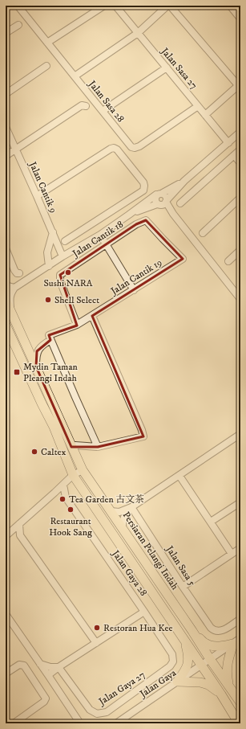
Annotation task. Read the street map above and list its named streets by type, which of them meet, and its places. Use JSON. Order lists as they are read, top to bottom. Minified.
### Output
{"streets":{"main road":["Persiaran Pelangi Indah"],"street":["Jalan Sasa 27","Jalan Sasa 28","Jalan Cantik 9","Jalan Cantik 18","Jalan Cantik 19","Jalan Sasa 5","Jalan Gaya 28","Jalan Gaya","Jalan Gaya 27"]},"crossings":[["Jalan Sasa 27","Jalan Sasa 28"],["Jalan Cantik 18","Jalan Cantik 19"],["Jalan Cantik 19","Persiaran Pelangi Indah"],["Persiaran Pelangi Indah","Jalan Gaya"],["Jalan Gaya 28","Jalan Gaya 27"]],"places":{"other":["Sushi NARA","Shell Select","Caltex","Tea Garden 古文茶","Restaurant Hook Sang","Restoran Hua Kee"],"transit":["Mydin Taman Pleangi Indah"]}}
